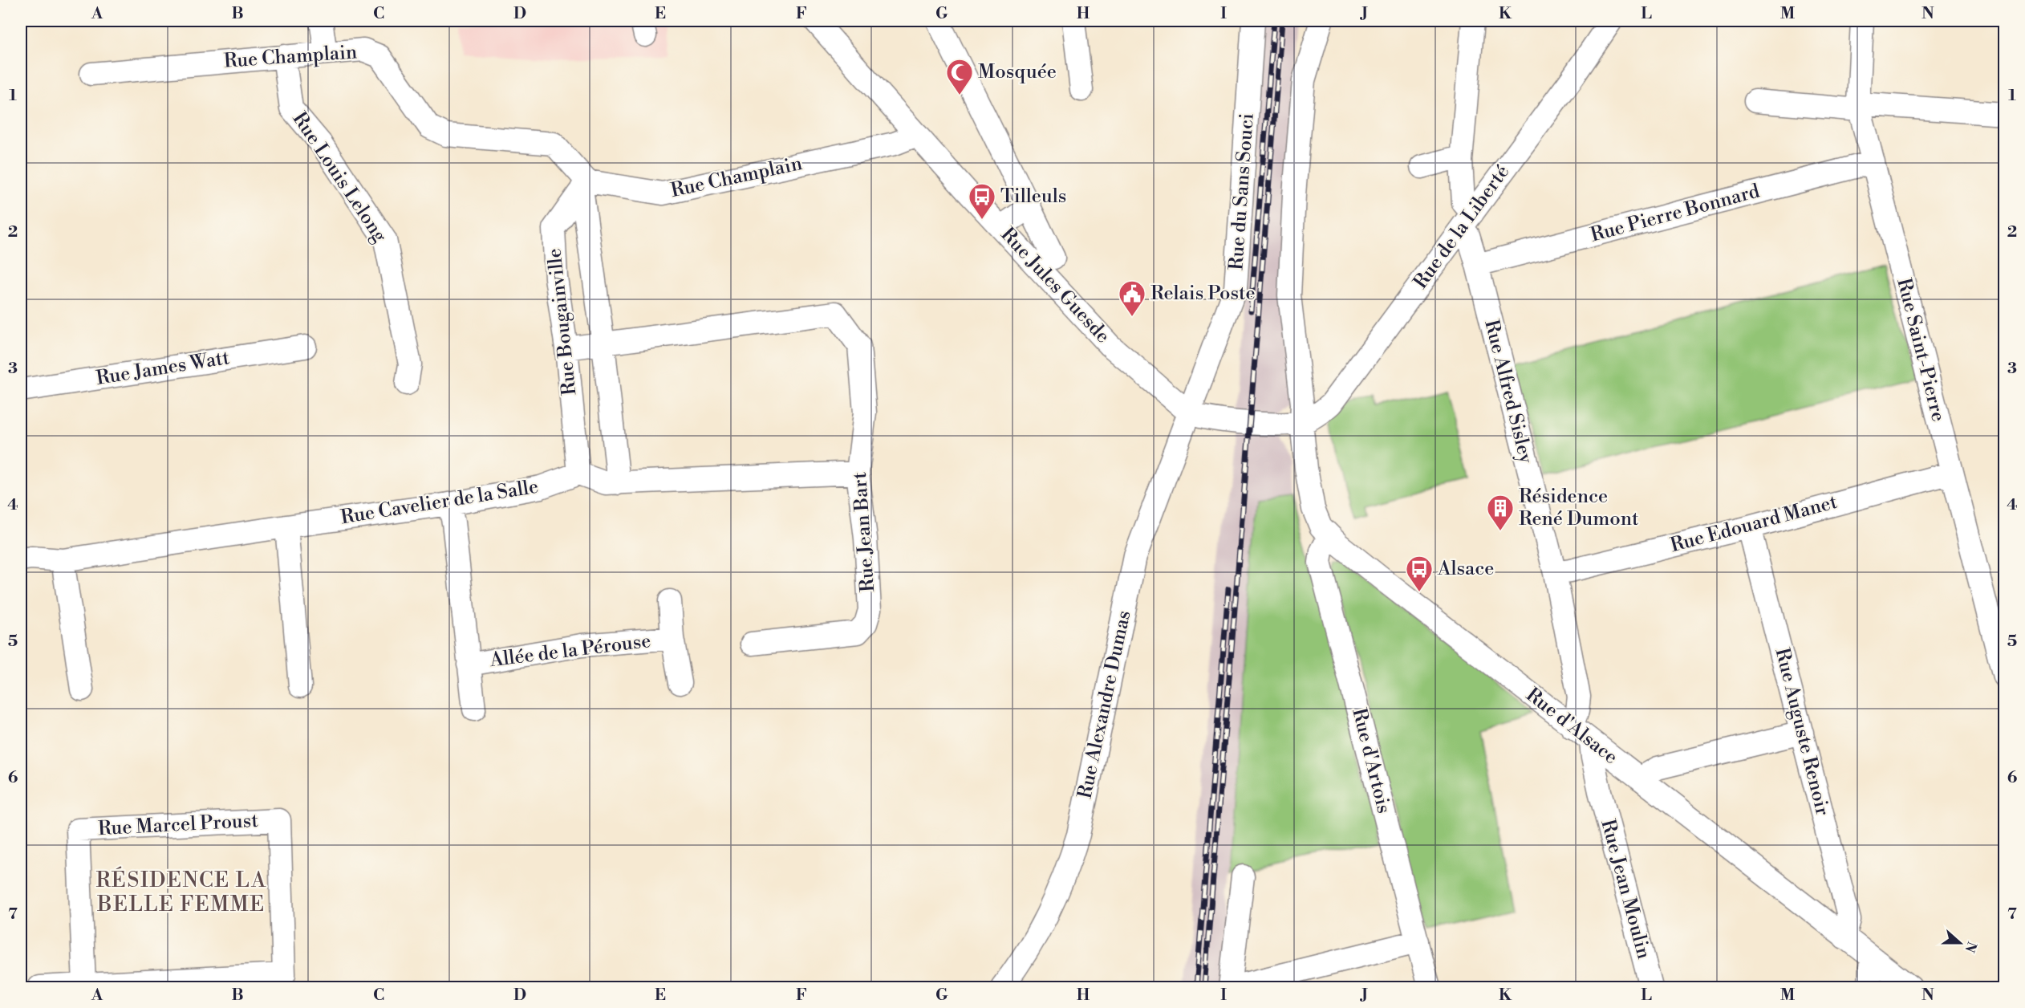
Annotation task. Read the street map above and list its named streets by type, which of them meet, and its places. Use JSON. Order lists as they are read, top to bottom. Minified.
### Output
{"streets":{"street":["Rue Champlain","Rue Louis Lelong","Rue du Sans Souci","Rue Pierre Bonnard","Rue de la Liberté","Rue Jules Guesde","Rue Bougainville","Rue Saint-Pierre","Rue James Watt","Rue Alfred Sisley","Rue Cavelier de la Salle","Rue Edouard Manet","Rue Jean Bart","Allée de la Pérouse","Rue Alexandre Dumas","Rue d'Alsace","Rue Auguste Renoir","Rue d'Artois","Rue Marcel Proust","Rue Jean Moulin"]},"crossings":[["Rue Champlain","Rue Louis Lelong"],["Rue Champlain","Rue Jules Guesde"],["Rue Champlain","Rue Bougainville"],["Rue du Sans Souci","Rue Jules Guesde"],["Rue du Sans Souci","Rue Alexandre Dumas"],["Rue Pierre Bonnard","Rue Saint-Pierre"],["Rue Pierre Bonnard","Rue Alfred Sisley"],["Rue de la Liberté","Rue Jules Guesde"],["Rue de la Liberté","Rue Alfred Sisley"],["Rue de la Liberté","Rue d'Alsace"],["Rue Jules Guesde","Rue Alexandre Dumas"],["Rue Jules Guesde","Rue d'Alsace"],["Rue Bougainville","Rue Cavelier de la Salle"],["Rue Bougainville","Rue Jean Bart"],["Rue Saint-Pierre","Rue Edouard Manet"],["Rue Alfred Sisley","Rue Edouard Manet"],["Rue Alfred Sisley","Rue d'Alsace"],["Rue Cavelier de la Salle","Allée de la Pérouse"],["Rue Edouard Manet","Rue Auguste Renoir"],["Rue d'Alsace","Rue Auguste Renoir"],["Rue d'Alsace","Rue d'Artois"],["Rue d'Alsace","Rue Jean Moulin"]],"districts":["RÉSIDENCE LA BELLE FEMME"],"places":{"mosque":["Mosquée"],"bus stop":["Tilleuls","Alsace"],"public building":["Relais Poste"],"building":["Résidence René Dumont"]},"north":"right","grid":{"columns":["A","B","C","D","E","F","G","H","I","J","K","L","M","N"],"rows":["1","2","3","4","5","6","7"]}}
